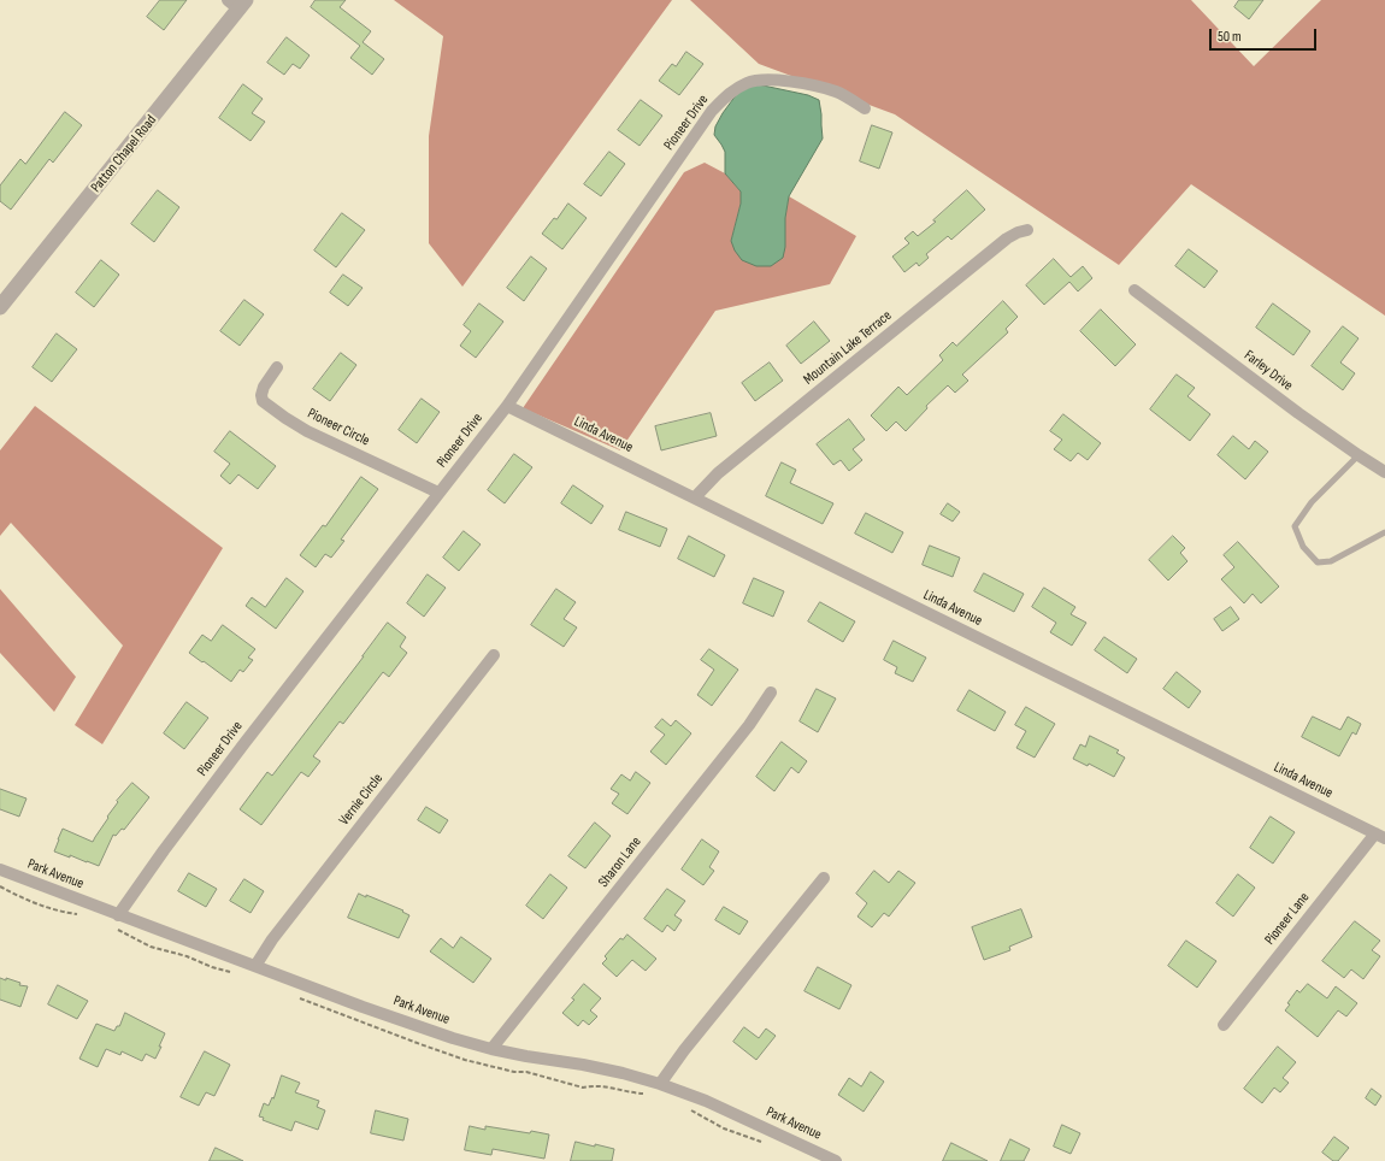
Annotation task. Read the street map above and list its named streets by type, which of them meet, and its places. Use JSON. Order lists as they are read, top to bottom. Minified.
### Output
{"streets":{"street":["Pioneer Drive","Patton Chapel Road","Mountain Lake Terrace","Farley Drive","Pioneer Circle","Linda Avenue","Vernie Circle","Sharon Lane","Park Avenue","Pioneer Lane"]},"crossings":[["Pioneer Drive","Pioneer Circle"],["Pioneer Drive","Linda Avenue"],["Pioneer Drive","Park Avenue"],["Mountain Lake Terrace","Linda Avenue"],["Linda Avenue","Pioneer Lane"],["Vernie Circle","Park Avenue"],["Sharon Lane","Park Avenue"]],"scale_bar":"50 m"}
